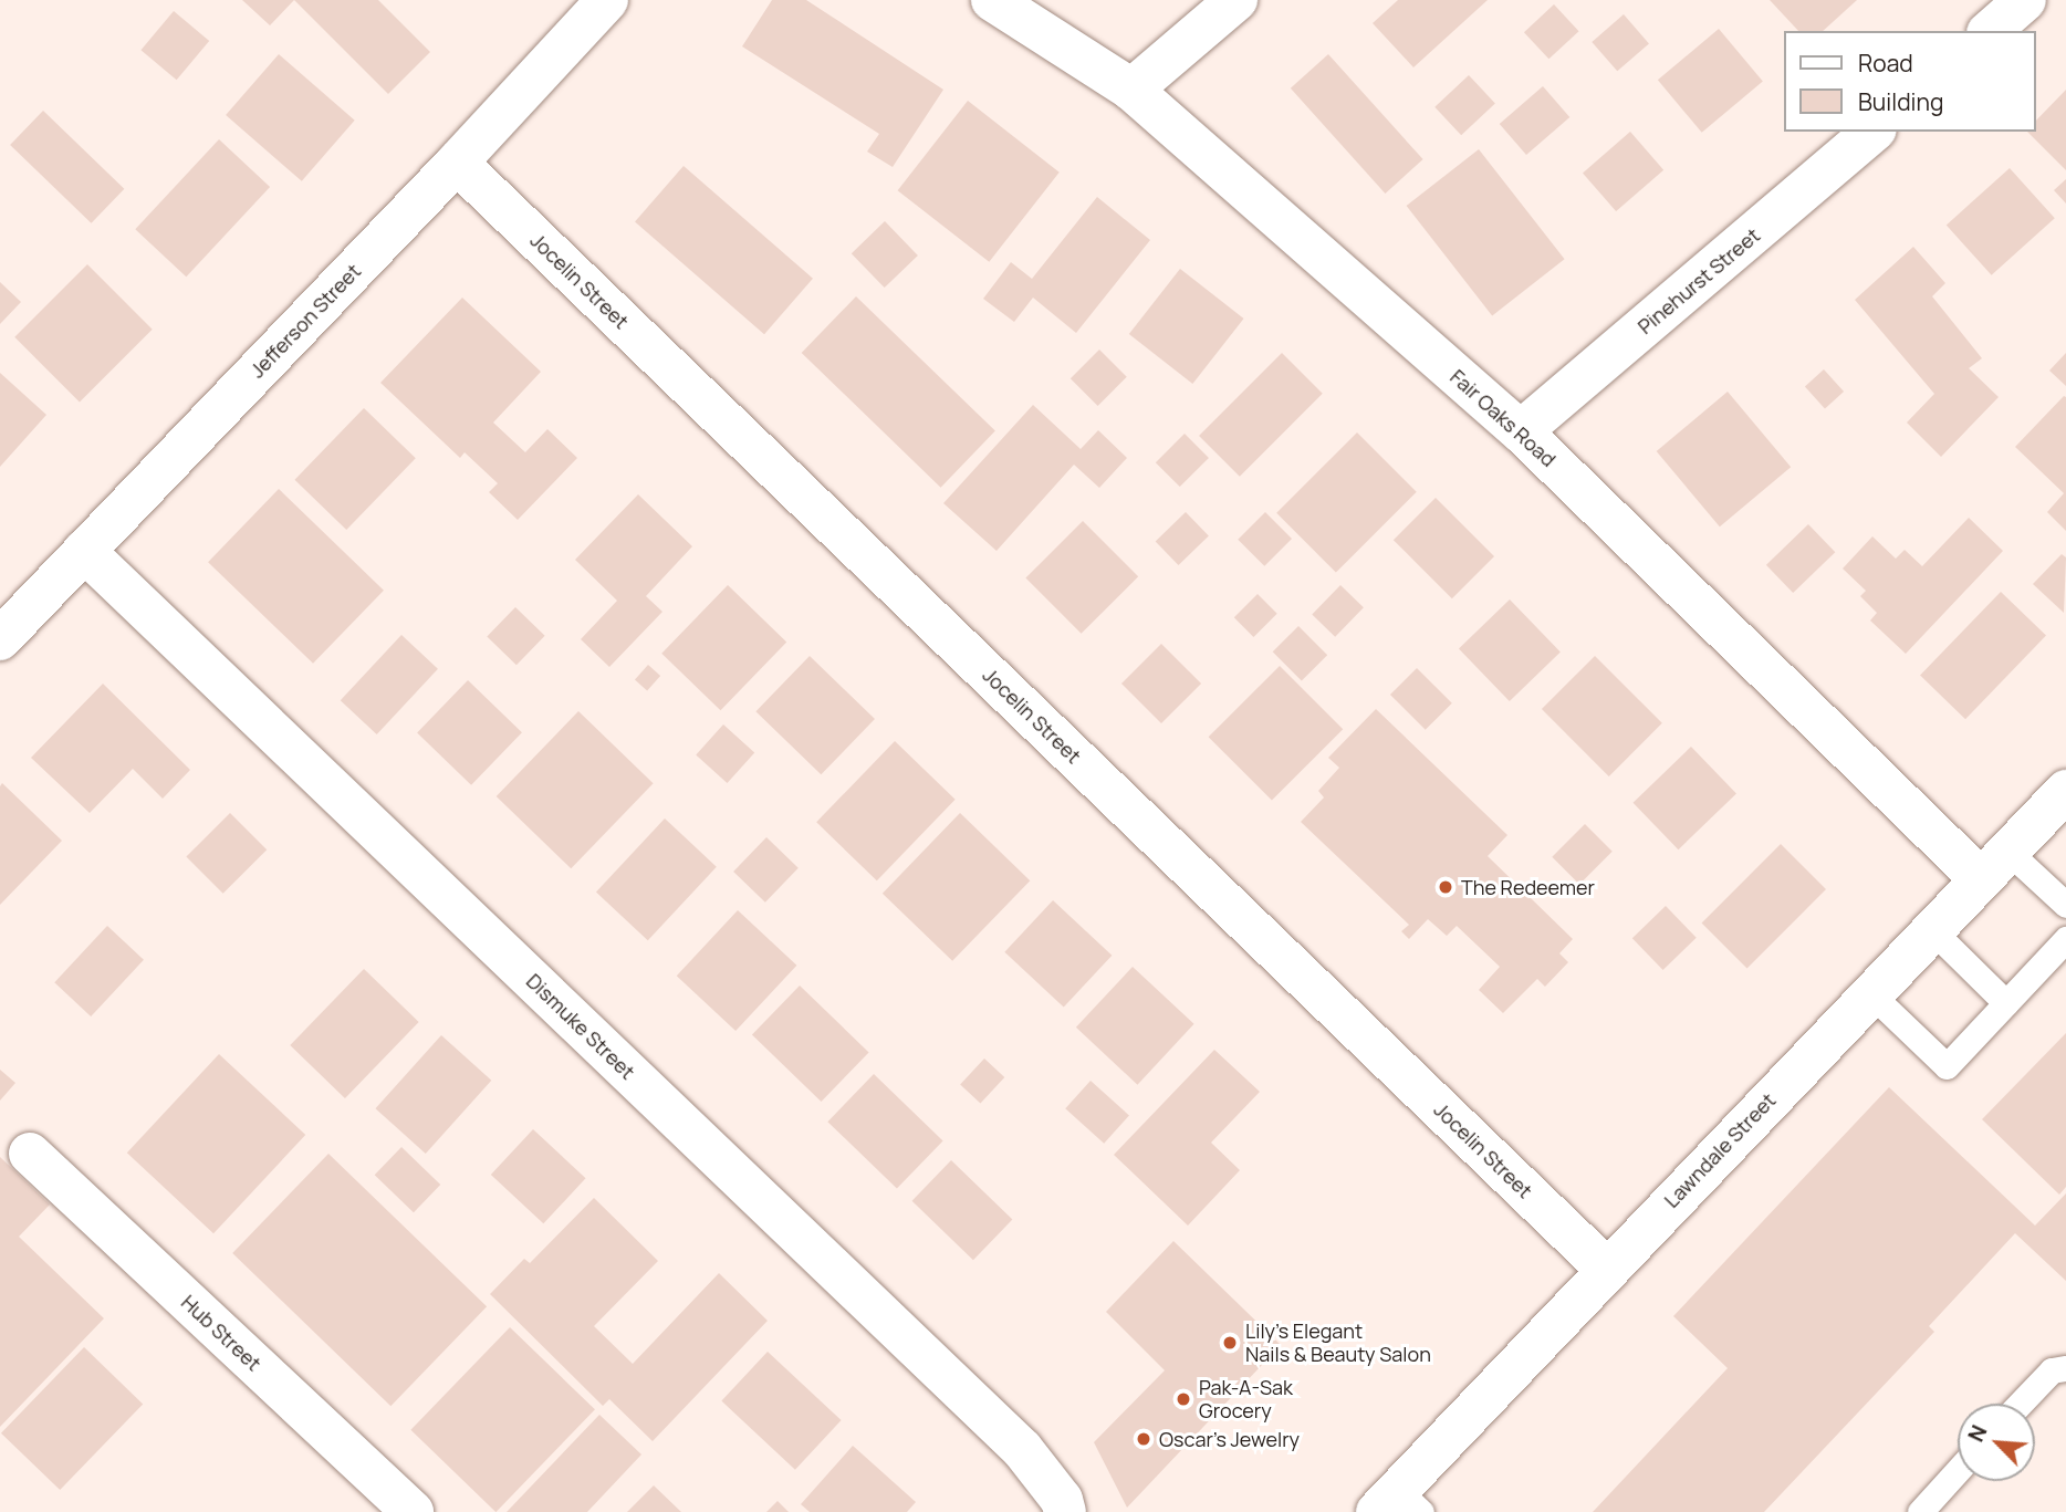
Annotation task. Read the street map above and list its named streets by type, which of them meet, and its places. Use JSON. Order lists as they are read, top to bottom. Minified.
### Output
{"streets":{"street":["Jocelin Street","Pinehurst Street","Jefferson Street","Fair Oaks Road","Dismuke Street","Lawndale Street","Hub Street"]},"crossings":[["Jocelin Street","Jefferson Street"],["Jocelin Street","Lawndale Street"],["Pinehurst Street","Fair Oaks Road"],["Jefferson Street","Dismuke Street"],["Fair Oaks Road","Lawndale Street"]],"places":["The Redeemer","Lily's Elegant Nails & Beauty Salon","Pak-A-Sak Grocery","Oscar's Jewelry"],"legend":["Road","Building"],"north":"top left"}
